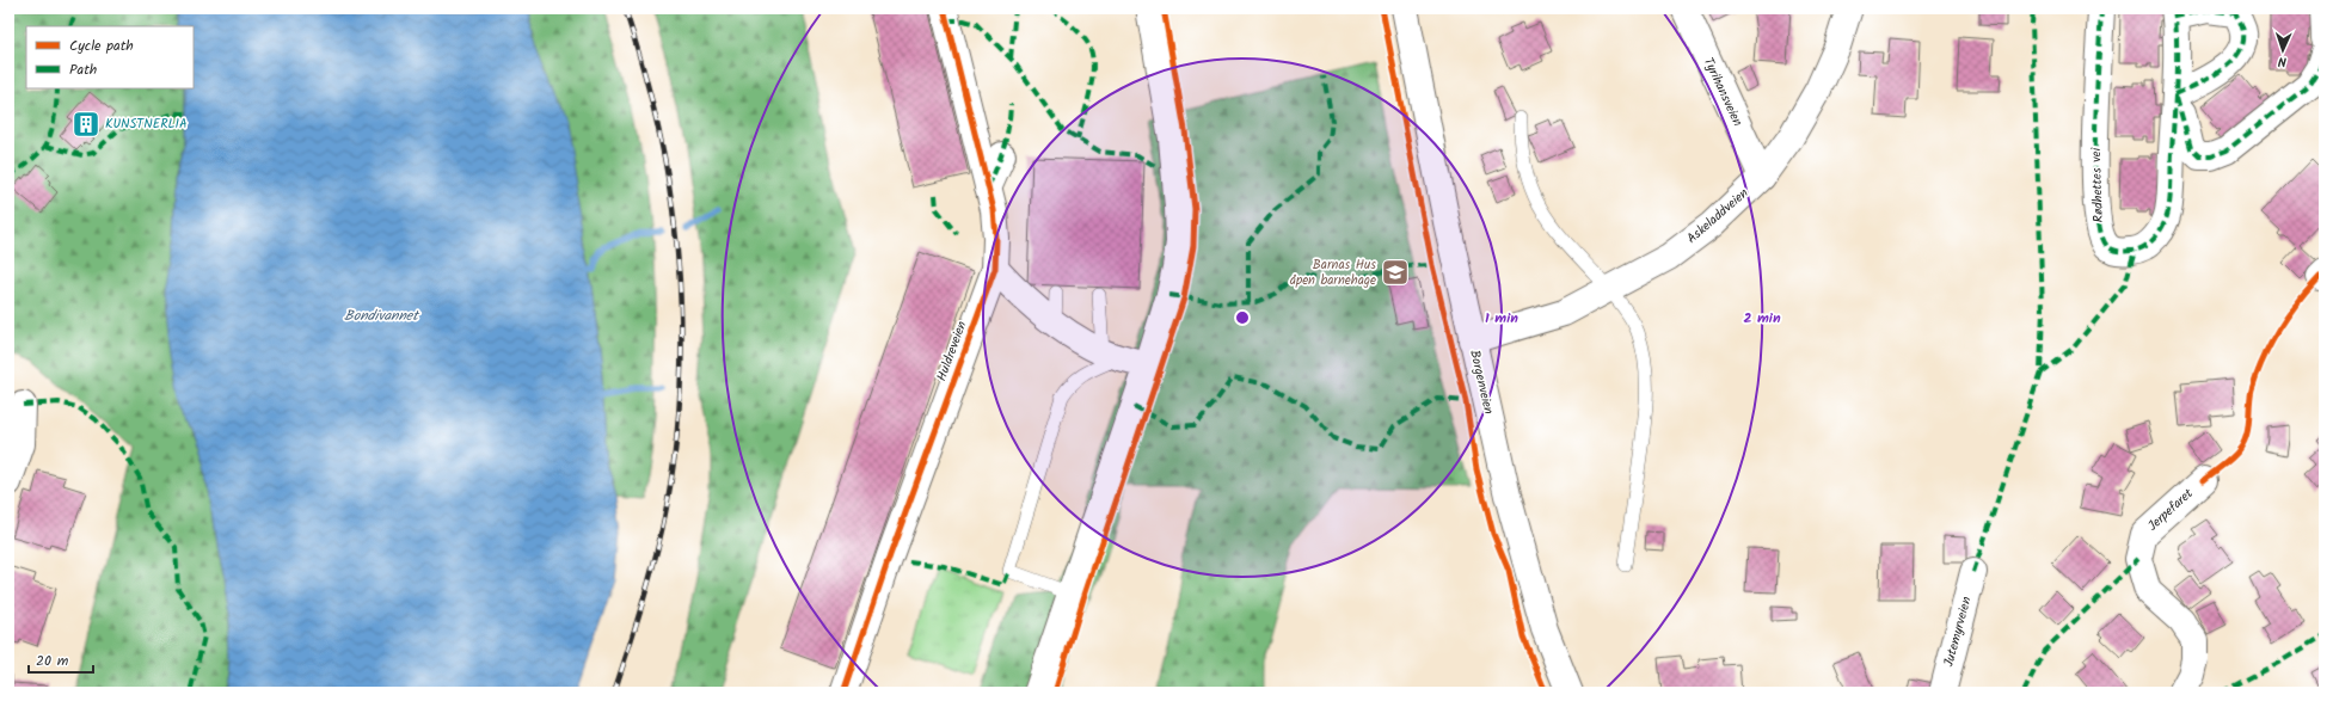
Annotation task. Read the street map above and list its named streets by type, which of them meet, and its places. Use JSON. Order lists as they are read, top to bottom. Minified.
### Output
{"streets":{"street":["Tyrihansveien","Rødhettes vei","Askeladdveien","Huldreveien","Borgenveien","Jerpefaret","Jutemyrveien"]},"crossings":[["Tyrihansveien","Askeladdveien"],["Askeladdveien","Borgenveien"]],"water":["Bondivannet"],"places":{"building":["KUNSTNERLIA"],"school or university":["Barnas Hus åpen barnehage"]},"legend":["Cycle path","Path"],"scale_bar":"20 m","north":"bottom","rings":["1 min","2 min"]}
